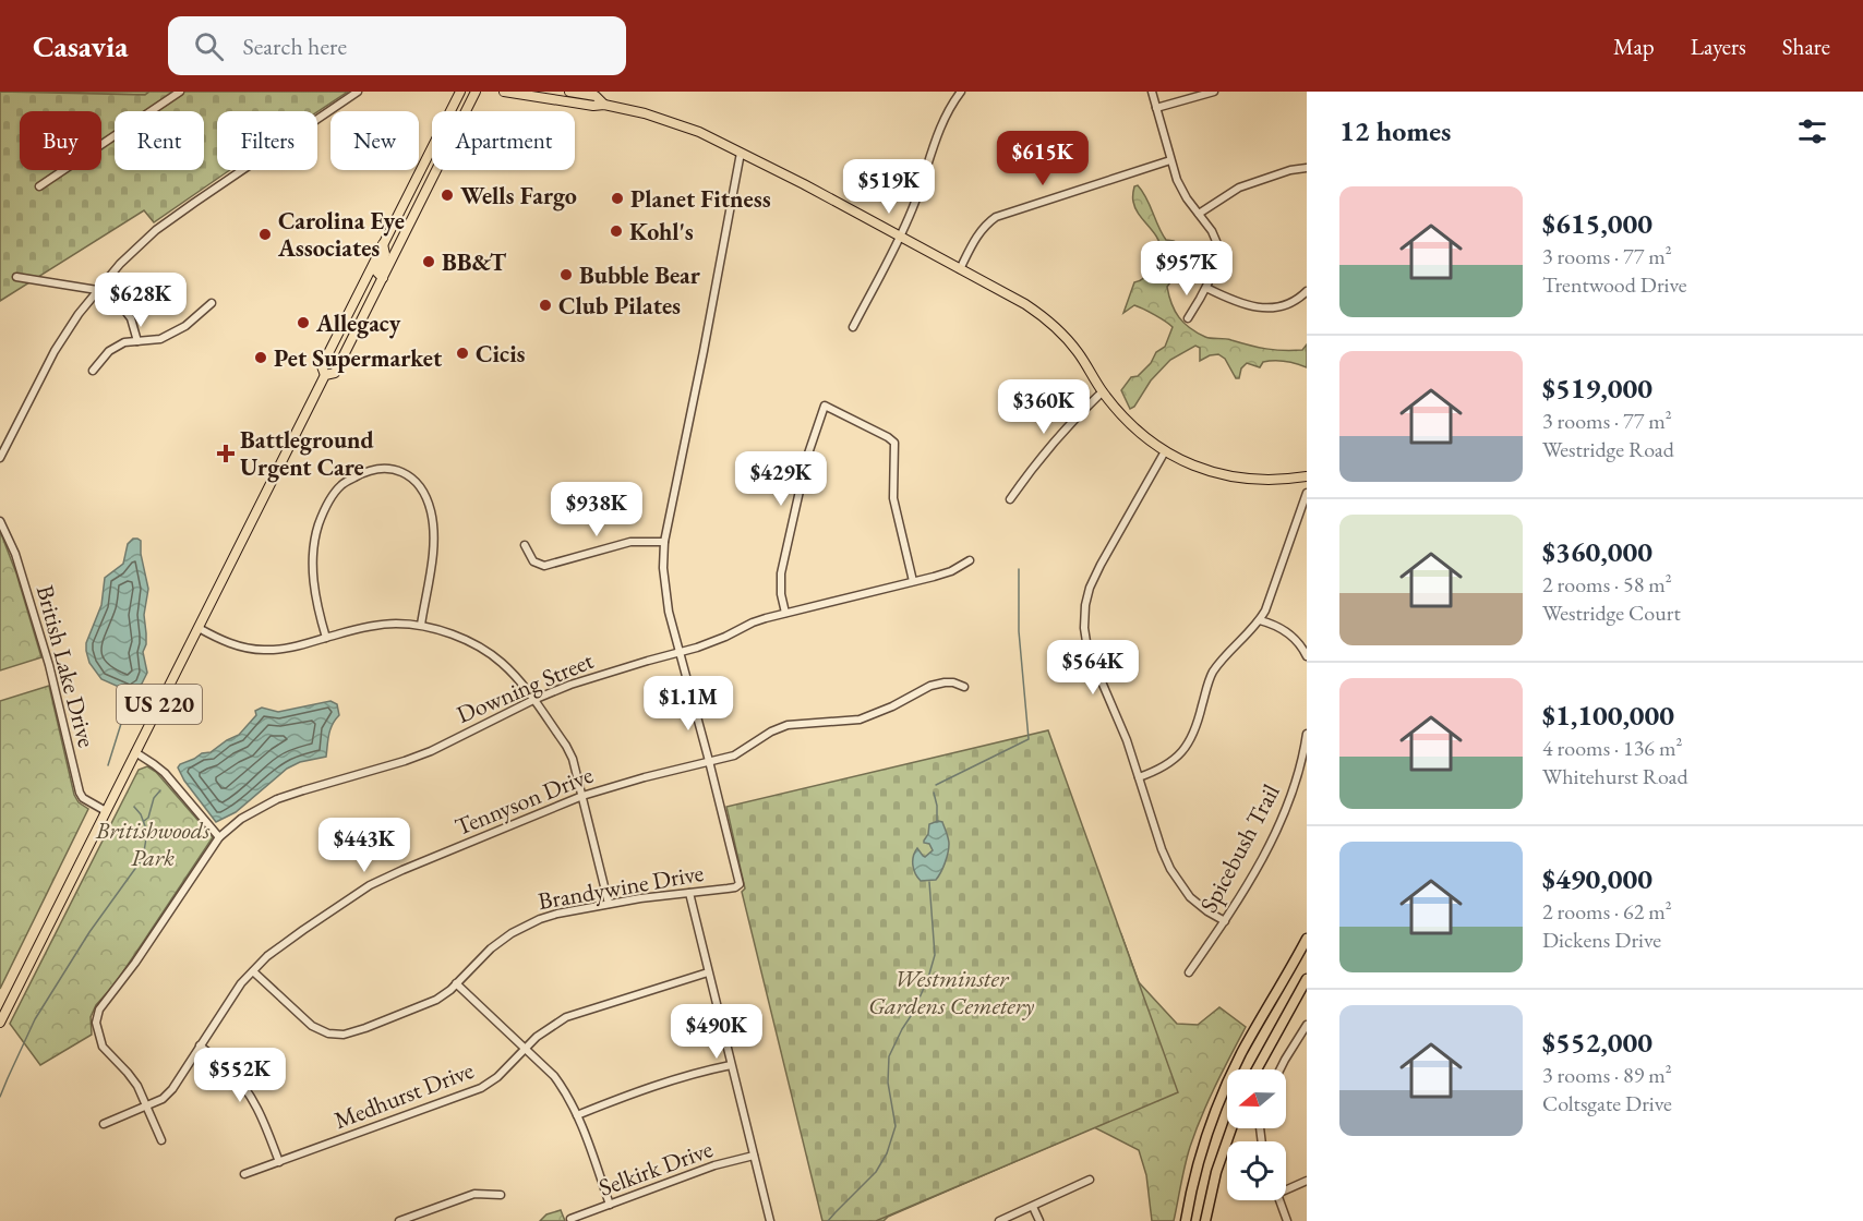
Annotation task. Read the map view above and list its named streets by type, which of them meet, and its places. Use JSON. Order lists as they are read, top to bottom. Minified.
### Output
{"streets":{"main road":["US 220"],"street":["British Lake Drive","Downing Street","Tennyson Drive","Spicebush Trail","Brandywine Drive","Medhurst Drive","Selkirk Drive"]},"crossings":[["British Lake Drive","US 220"],["Downing Street","Tennyson Drive"],["Tennyson Drive","Brandywine Drive"]],"parks":["Britishwoods Park","Westminster Gardens Cemetery"],"places":{"other":["Wells Fargo","Planet Fitness","Kohl's","Carolina Eye Associates","BB&T","Bubble Bear","Club Pilates","Allegacy","Cicis","Pet Supermarket"],"health":["Battleground Urgent Care"]},"north":"left","page":{"header":"Casavia","search":"Search here","nav":["Map","Layers","Share"],"heading":"12 homes","chip":["Buy","Rent","Filters","New","Apartment"],"price":["$615K","$519K","$957K","$628K","$360K","$429K","$938K","$564K","$1.1M","$443K","$490K","$552K"],"list":[{"name":"$615,000","note":"3 rooms · 77 m² · Trentwood Drive"},{"name":"$519,000","note":"3 rooms · 77 m² · Westridge Road"},{"name":"$360,000","note":"2 rooms · 58 m² · Westridge Court"},{"name":"$1,100,000","note":"4 rooms · 136 m² · Whitehurst Road"},{"name":"$490,000","note":"2 rooms · 62 m² · Dickens Drive"},{"name":"$552,000","note":"3 rooms · 89 m² · Coltsgate Drive"}]}}
